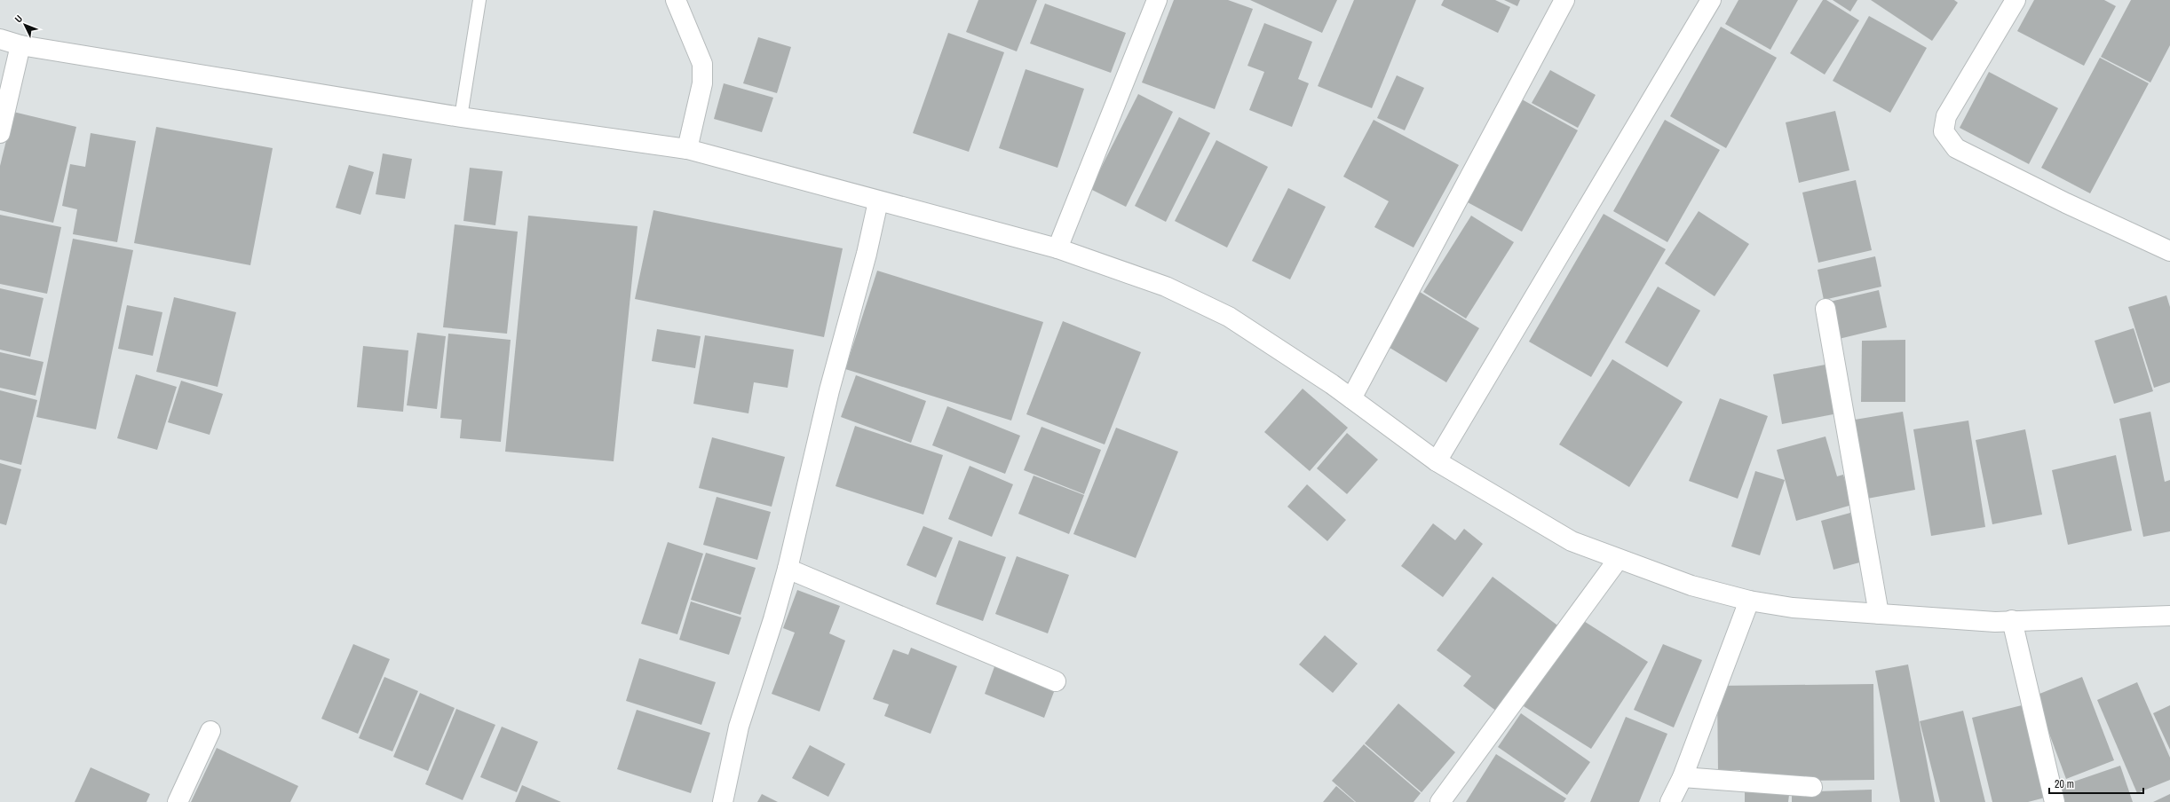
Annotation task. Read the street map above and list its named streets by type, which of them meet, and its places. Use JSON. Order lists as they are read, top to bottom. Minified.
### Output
{"scale_bar":"20 m","north":"top left"}
